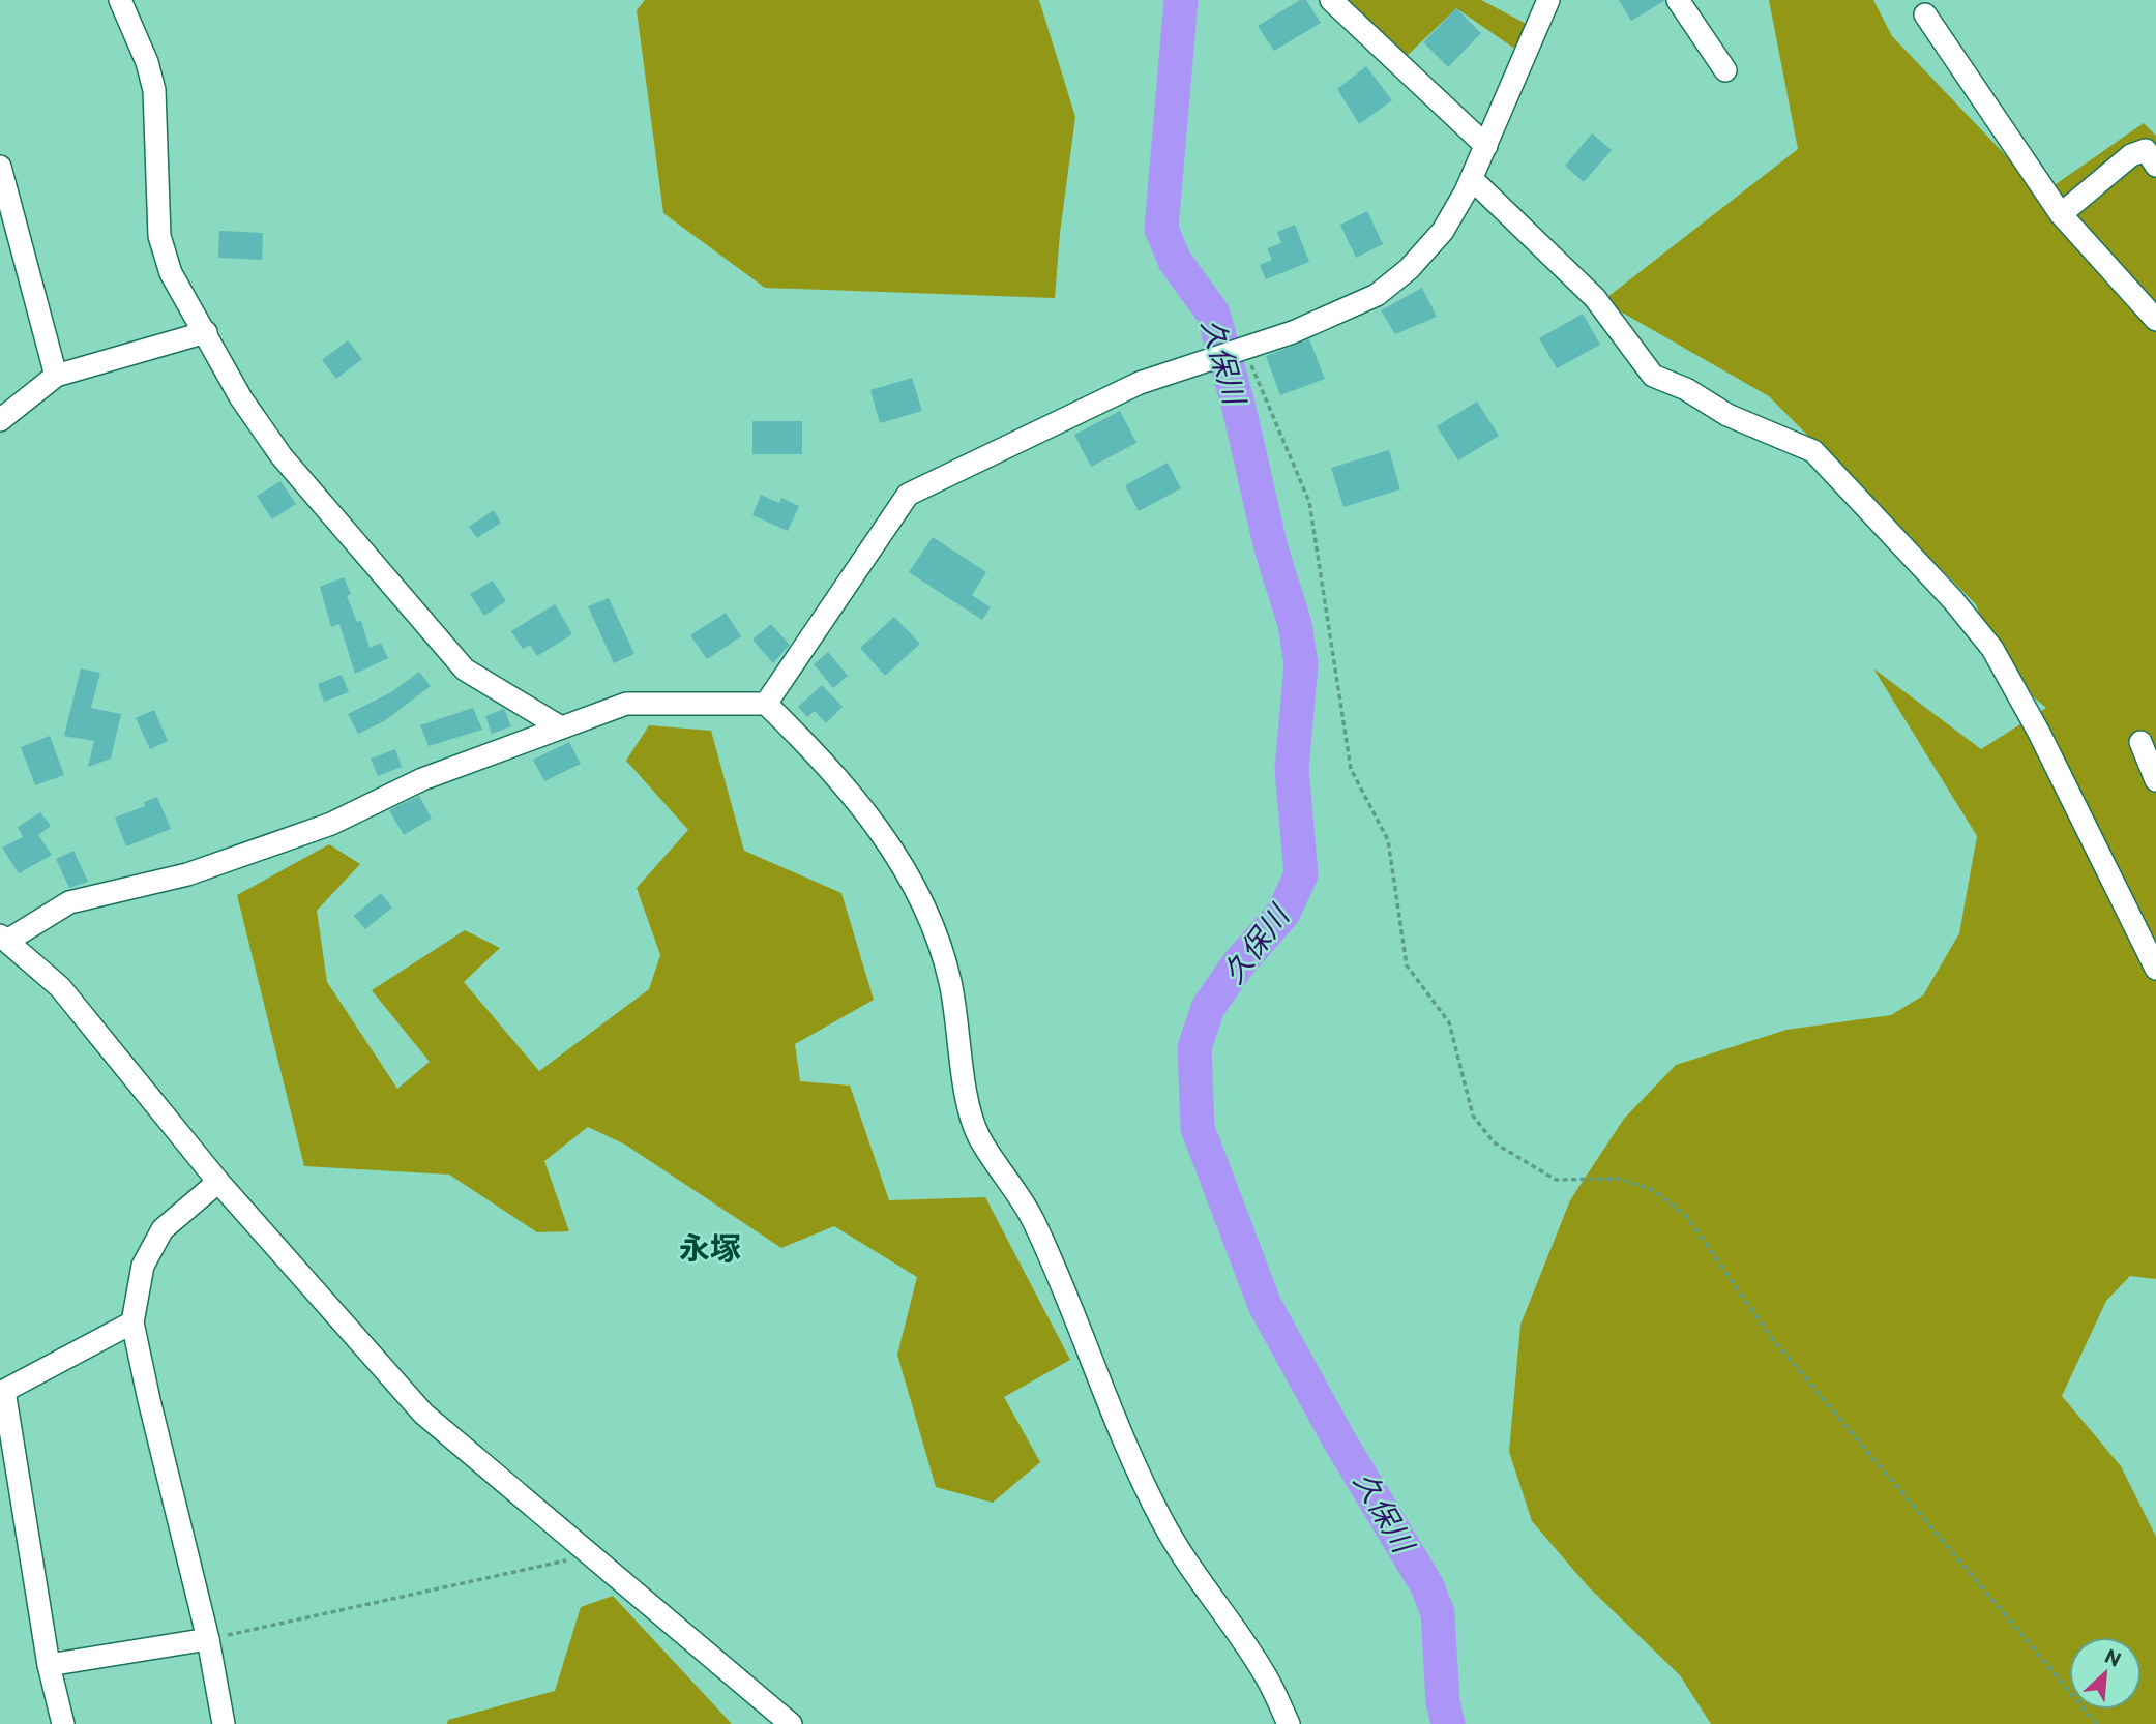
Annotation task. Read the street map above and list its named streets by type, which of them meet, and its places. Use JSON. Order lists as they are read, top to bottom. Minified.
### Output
{"districts":["永塚"],"water":["久保川"],"north":"top right"}
